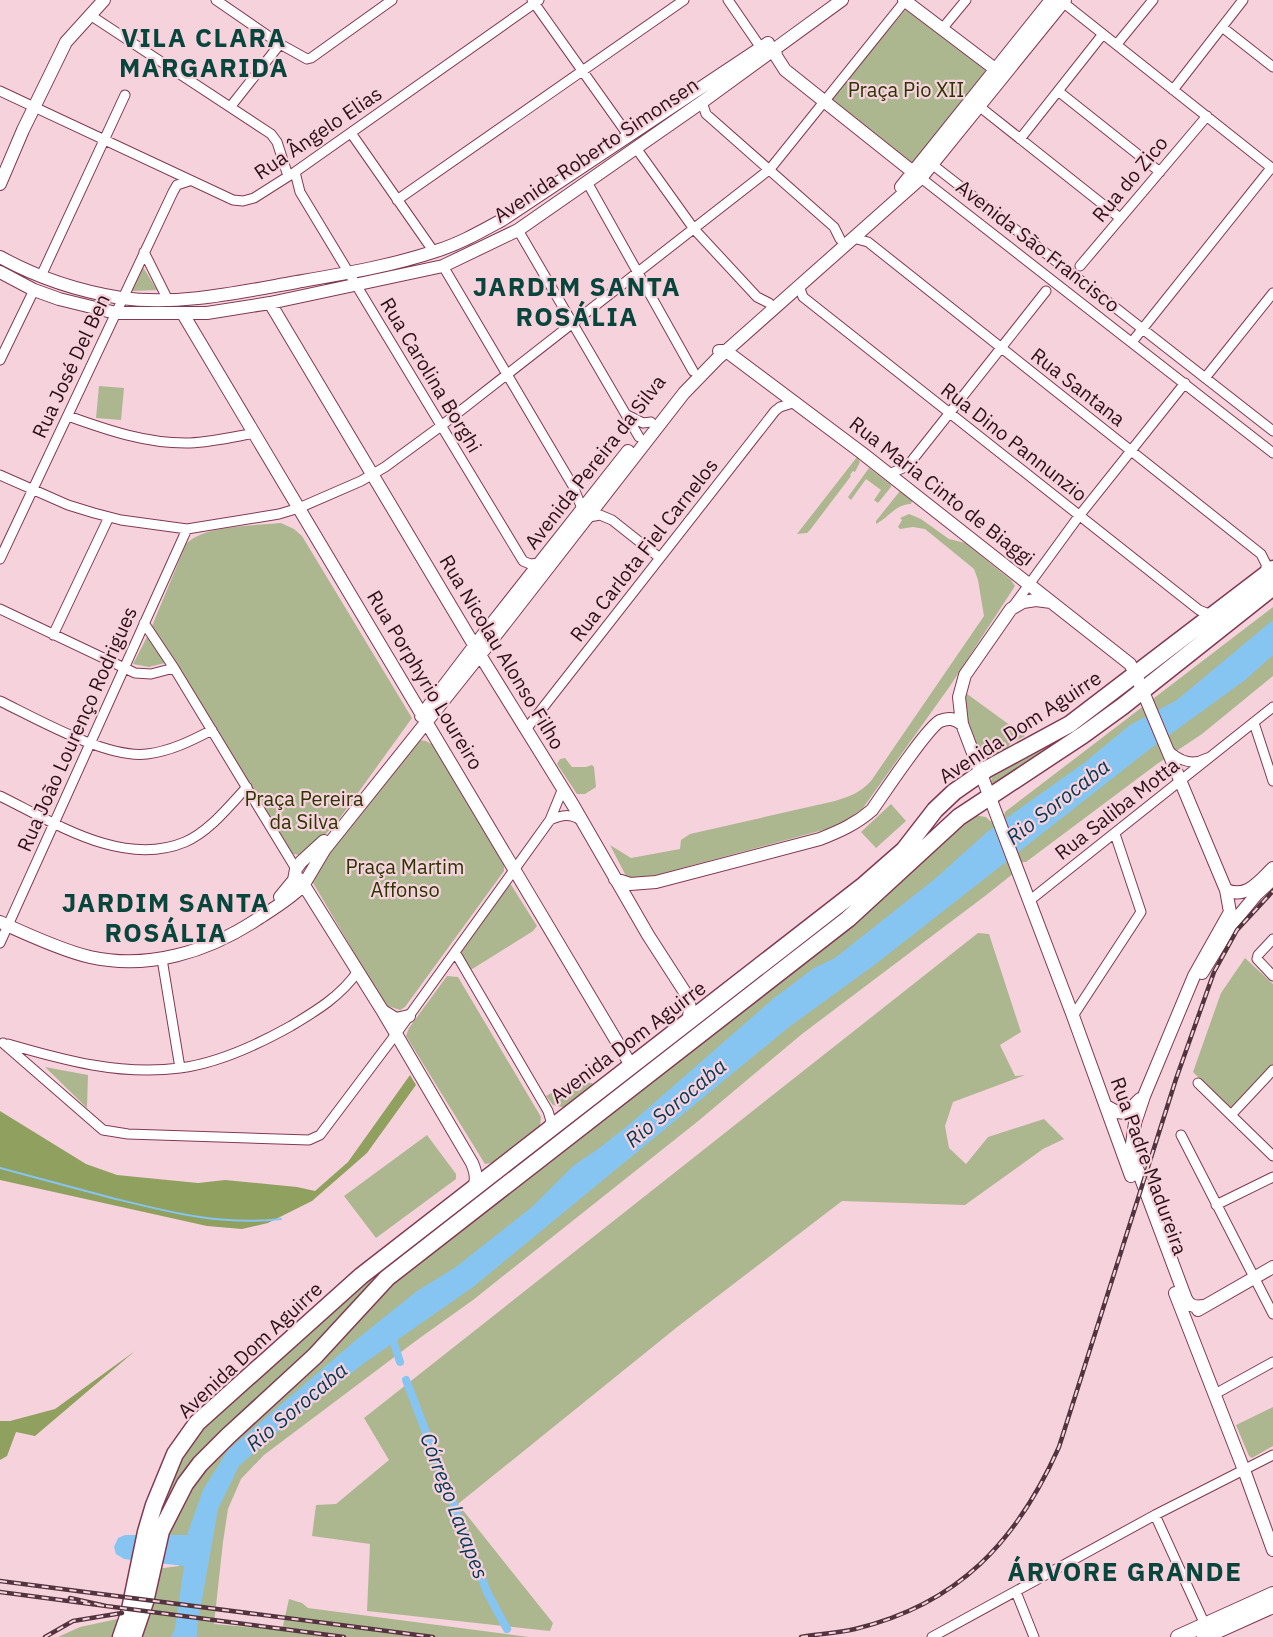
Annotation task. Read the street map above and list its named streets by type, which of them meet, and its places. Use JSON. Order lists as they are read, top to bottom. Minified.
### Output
{"streets":{"highway":["Avenida Dom Aguirre"],"main road":["Avenida Roberto Simonsen","Avenida Pereira da Silva","Rua Maria Cinto de Biaggi","Rua Nicolau Alonso Filho","Rua Porphyrio Loureiro","Rua Padre Madureira"],"street":["Rua Ângelo Elias","Rua do Zico","Avenida São Francisco","Rua José Del Ben","Rua Carolina Borghi","Rua Santana","Rua Dino Pannunzio","Rua Carlota Fiel Carnelos","Rua João Lourenço Rodrigues","Rua Saliba Motta"]},"crossings":[["Rua Ângelo Elias","Rua Carolina Borghi"],["Avenida Roberto Simonsen","Rua José Del Ben"],["Avenida Roberto Simonsen","Rua Carolina Borghi"],["Avenida Roberto Simonsen","Rua Santana"],["Avenida Roberto Simonsen","Rua Nicolau Alonso Filho"],["Avenida Roberto Simonsen","Rua Porphyrio Loureiro"],["Rua do Zico","Avenida São Francisco"],["Avenida São Francisco","Avenida Pereira da Silva"],["Rua Carolina Borghi","Avenida Pereira da Silva"],["Rua Santana","Avenida Pereira da Silva"],["Rua Santana","Avenida Dom Aguirre"],["Rua Dino Pannunzio","Avenida Pereira da Silva"],["Rua Dino Pannunzio","Avenida Dom Aguirre"],["Avenida Pereira da Silva","Rua Maria Cinto de Biaggi"],["Avenida Pereira da Silva","Rua Nicolau Alonso Filho"],["Avenida Pereira da Silva","Rua Porphyrio Loureiro"],["Avenida Pereira da Silva","Rua João Lourenço Rodrigues"],["Rua Maria Cinto de Biaggi","Rua Carlota Fiel Carnelos"],["Rua Maria Cinto de Biaggi","Avenida Dom Aguirre"],["Rua Maria Cinto de Biaggi","Rua Saliba Motta"],["Rua Carlota Fiel Carnelos","Rua Nicolau Alonso Filho"],["Rua Nicolau Alonso Filho","Avenida Dom Aguirre"],["Rua Porphyrio Loureiro","Avenida Dom Aguirre"],["Avenida Dom Aguirre","Rua Padre Madureira"],["Rua Saliba Motta","Rua Padre Madureira"]],"districts":["VILA CLARA MARGARIDA","JARDIM SANTA ROSÁLIA","JARDIM SANTA ROSÁLIA","ÁRVORE GRANDE"],"water":["Rio Sorocaba","Córrego Lavapes"],"parks":["Praça Pio XII","Praça Pereira da Silva","Praça Martim Affonso"]}
